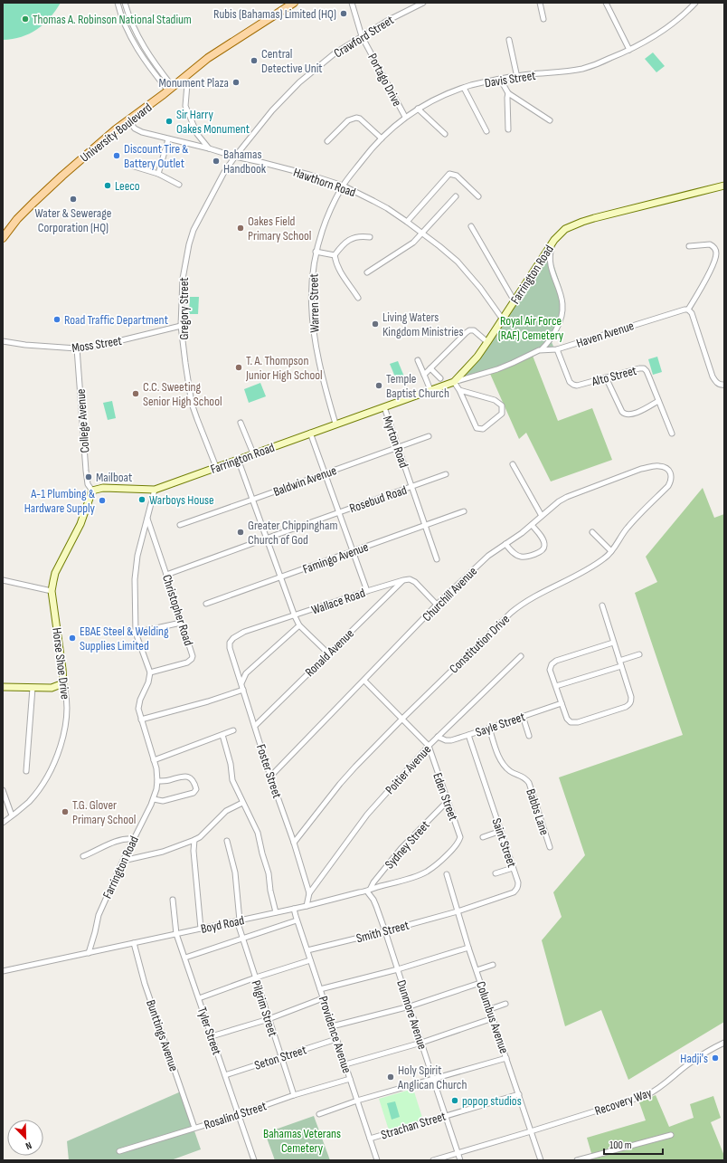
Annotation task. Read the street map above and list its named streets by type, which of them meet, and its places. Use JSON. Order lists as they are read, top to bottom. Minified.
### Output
{"streets":{"main road":["University Boulevard"],"street":["Crawford Street","Davis Street","Portago Drive","Hawthorn Road","Farrington Road","Warren Street","Gregory Street","Haven Avenue","Moss Street","Alto Street","College Avenue","Myrton Road","Baldwin Avenue","Rosebud Road","Famingo Avenue","Churchill Avenue","Wallace Road","Christopher Road","Constitution Drive","Ronald Avenue","Horse Shoe Drive","Sayle Street","Poitier Avenue","Foster Street","Eden Street","Babbs Lane","Saint Street","Sydney Street","Boyd Road","Smith Street","Pilgrim Street","Dunmore Avenue","Columbus Avenue","Tyler Street","Providence Avenue","Bunttings Avenue","Seton Street","Recovery Way","Rosalind Street","Strachan Street"]},"crossings":[["Crawford Street","Portago Drive"],["Crawford Street","Hawthorn Road"],["Crawford Street","Gregory Street"],["Davis Street","Portago Drive"],["Davis Street","Hawthorn Road"],["Davis Street","Warren Street"],["University Boulevard","Hawthorn Road"],["Hawthorn Road","Farrington Road"],["Hawthorn Road","Warren Street"],["Hawthorn Road","Gregory Street"],["Farrington Road","Warren Street"],["Farrington Road","Gregory Street"],["Farrington Road","Haven Avenue"],["Farrington Road","Myrton Road"],["Farrington Road","Christopher Road"],["Farrington Road","Boyd Road"],["Gregory Street","Moss Street"],["Haven Avenue","Alto Street"],["Moss Street","College Avenue"],["College Avenue","Horse Shoe Drive"],["Myrton Road","Baldwin Avenue"],["Myrton Road","Rosebud Road"],["Myrton Road","Famingo Avenue"],["Rosebud Road","Christopher Road"],["Churchill Avenue","Constitution Drive"],["Churchill Avenue","Foster Street"],["Churchill Avenue","Eden Street"],["Wallace Road","Ronald Avenue"],["Wallace Road","Foster Street"],["Constitution Drive","Foster Street"],["Constitution Drive","Eden Street"],["Ronald Avenue","Foster Street"],["Sayle Street","Poitier Avenue"],["Sayle Street","Babbs Lane"],["Sayle Street","Saint Street"],["Poitier Avenue","Foster Street"],["Poitier Avenue","Eden Street"],["Foster Street","Boyd Road"],["Eden Street","Sydney Street"],["Eden Street","Boyd Road"],["Saint Street","Smith Street"],["Saint Street","Columbus Avenue"],["Sydney Street","Boyd Road"],["Sydney Street","Dunmore Avenue"],["Boyd Road","Pilgrim Street"],["Boyd Road","Dunmore Avenue"],["Boyd Road","Tyler Street"],["Boyd Road","Providence Avenue"],["Boyd Road","Bunttings Avenue"],["Smith Street","Dunmore Avenue"],["Smith Street","Columbus Avenue"],["Smith Street","Providence Avenue"],["Pilgrim Street","Seton Street"],["Pilgrim Street","Rosalind Street"],["Dunmore Avenue","Recovery Way"],["Dunmore Avenue","Strachan Street"],["Columbus Avenue","Recovery Way"],["Columbus Avenue","Strachan Street"],["Tyler Street","Seton Street"],["Tyler Street","Rosalind Street"],["Providence Avenue","Seton Street"],["Providence Avenue","Rosalind Street"],["Providence Avenue","Strachan Street"],["Bunttings Avenue","Rosalind Street"]],"parks":["Royal Air Force (RAF) Cemetery","Bahamas Veterans Cemetery"],"places":["Rubis (Bahamas) Limited (HQ)","Thomas A. Robinson National Stadium","Central Detective Unit","Monument Plaza","Sir Harry Oakes Monument","Discount Tire & Battery Outlet","Bahamas Handbook","Leeco","Water & Sewerage Corporation (HQ)","Oakes Field Primary School","Road Traffic Department","Living Waters Kingdom Ministries","T. A. Thompson Junior High School","Temple Baptist Church","C.C. Sweeting Senior High School","Mailboat","Warboys House","A-1 Plumbing & Hardware Supply","Greater Chippingham Church of God","EBAE Steel & Welding Supplies Limited","T.G. Glover Primary School","Hadji's","Holy Spirit Anglican Church","popop studios"],"scale_bar":"100 m","north":"bottom right"}
